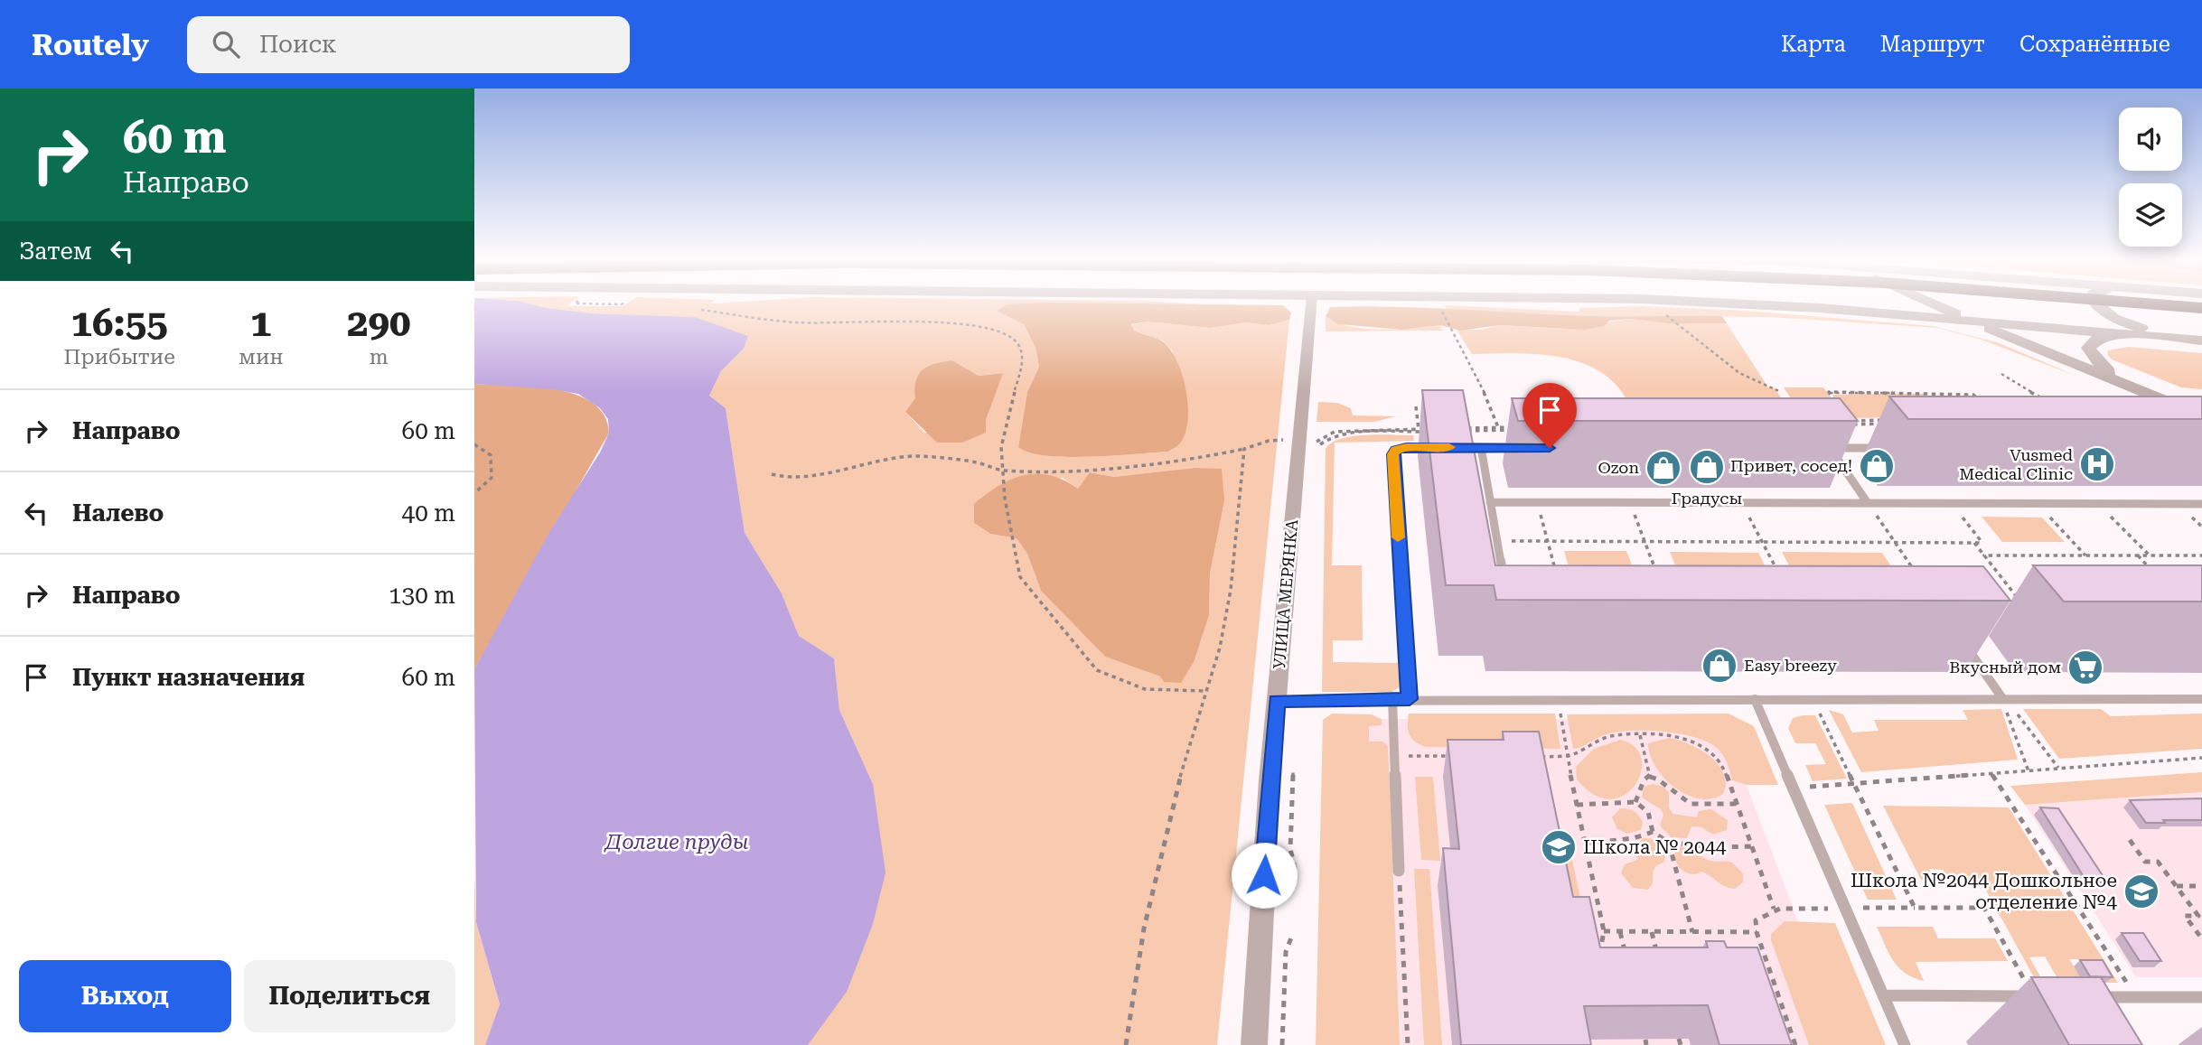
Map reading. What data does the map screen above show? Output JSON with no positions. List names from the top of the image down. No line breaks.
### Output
{"streets":{"street":["УЛИЦА МЕРЯНКА"]},"water":["Долгие пруды"],"places":{"hospital":["Vusmed Medical Clinic"],"shop":["Привет, сосед!","Градусы","Ozon","Easy breezy"],"supermarket":["Вкусный дом"],"school or university":["Школа № 2044","Школа №2044 Дошкольное отделение №4"]},"page":{"header":"Routely","search":"Поиск","nav":["Карта","Маршрут","Сохранённые"],"turn":["60 m","Направо"],"then":"Затем","eta":["16:55","Прибытие","1","мин","290","m"],"list":[{"name":"Направо","value":"60 m"},{"name":"Налево","value":"40 m"},{"name":"Направо","value":"130 m"},{"name":"Пункт назначения","value":"60 m"}],"buttons":["Выход","Поделиться"]}}
